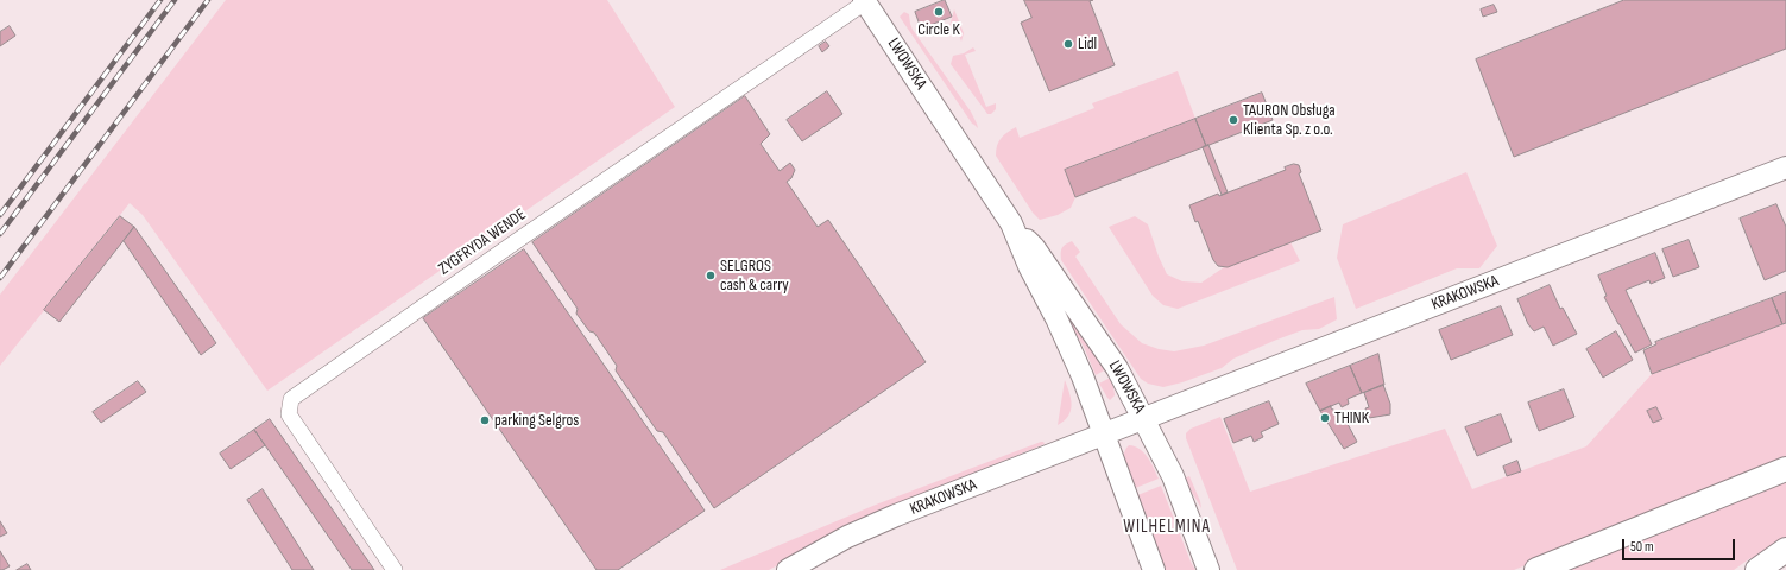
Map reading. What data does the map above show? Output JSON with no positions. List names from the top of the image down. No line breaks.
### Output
{"streets":{"street":["LWOWSKA","ZYGFRYDA WENDE","KRAKOWSKA"]},"crossings":[["LWOWSKA","ZYGFRYDA WENDE"],["LWOWSKA","KRAKOWSKA"]],"districts":["WILHELMINA"],"places":["Circle K","Lidl","TAURON Obsługa Klienta Sp. z o.o.","SELGROS cash & carry","THINK","parking Selgros"],"scale_bar":"50 m"}
